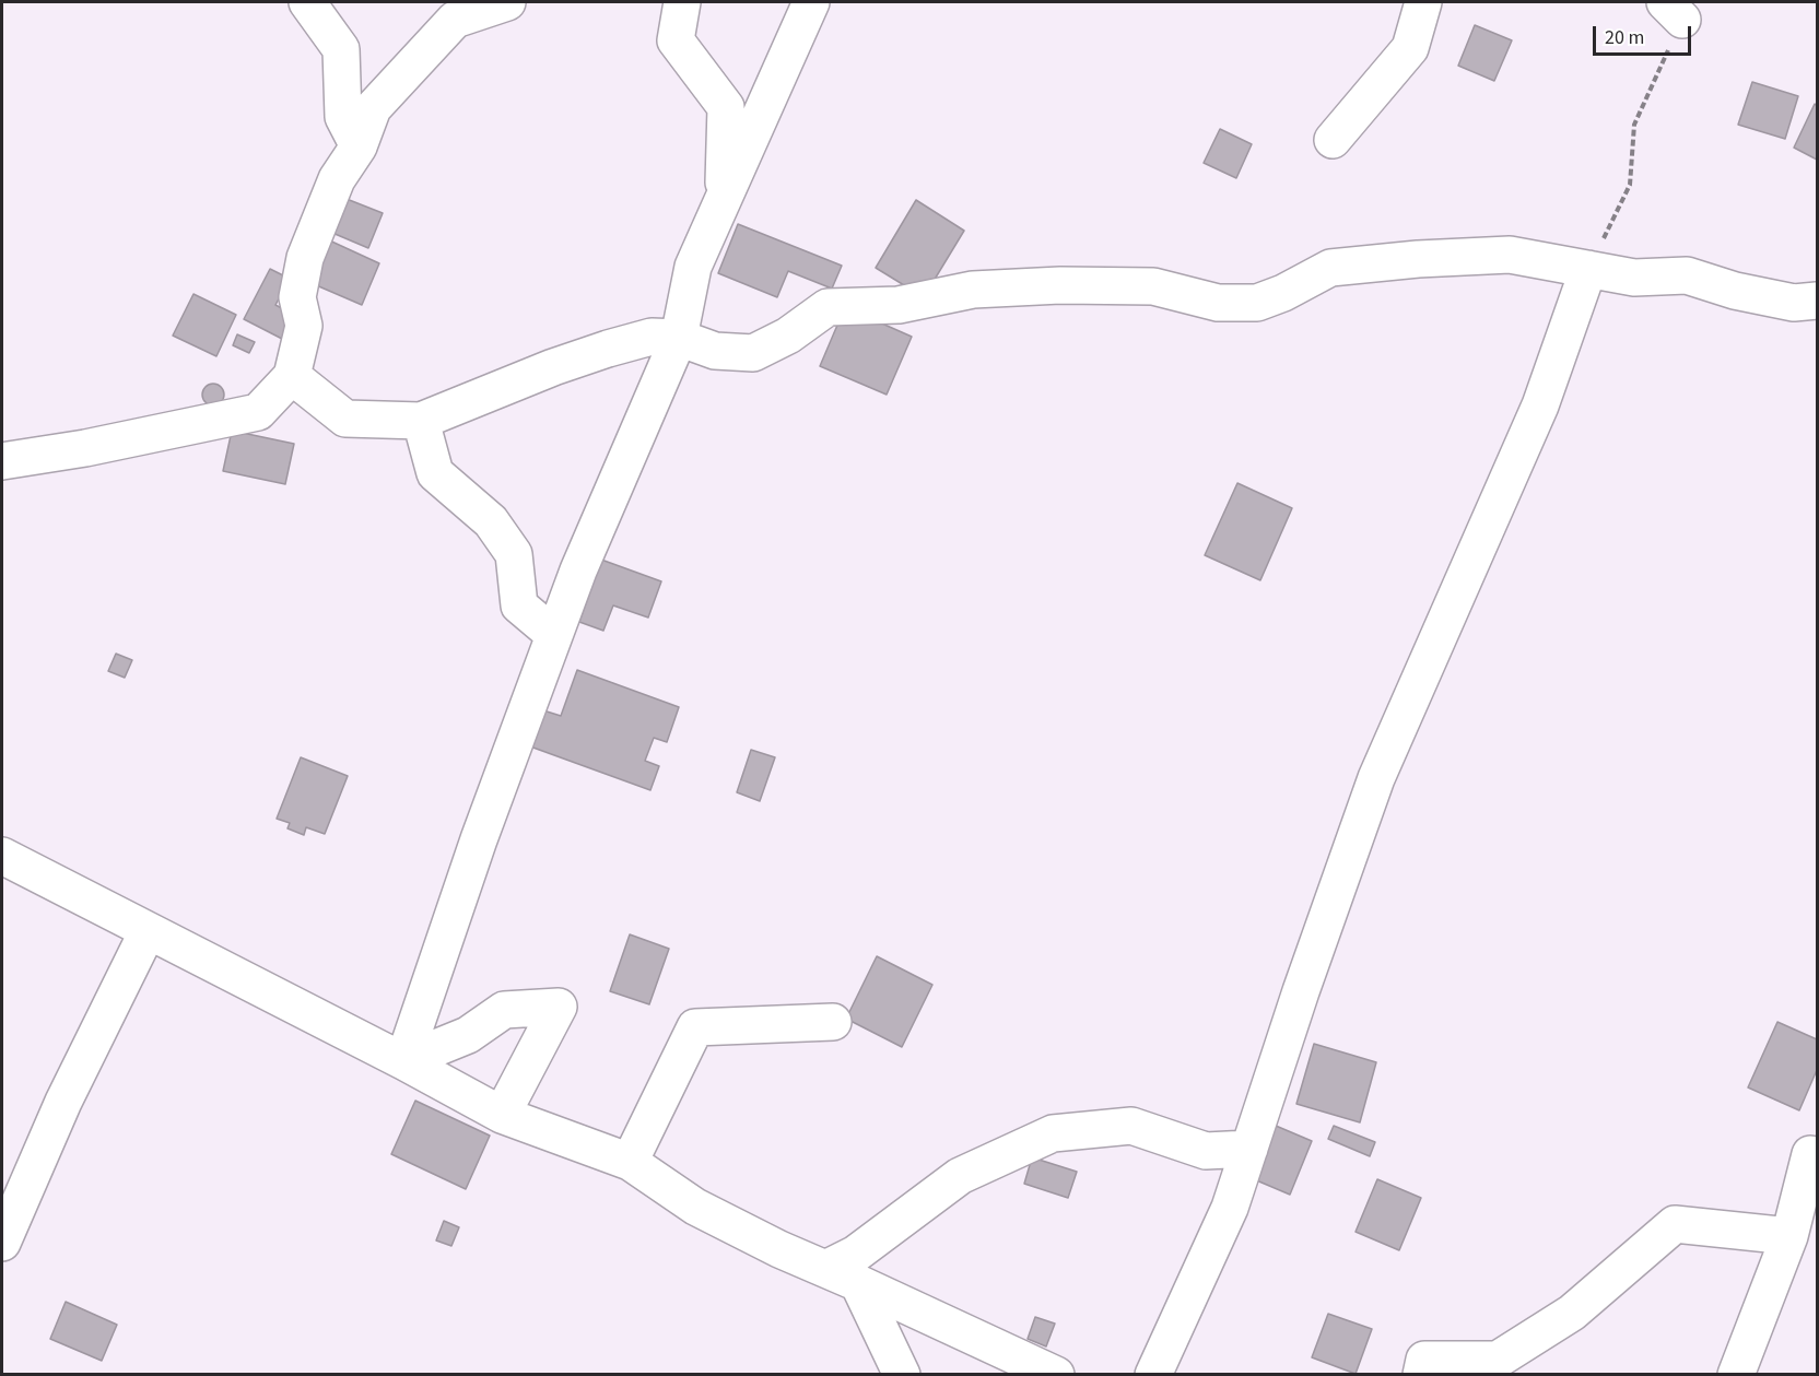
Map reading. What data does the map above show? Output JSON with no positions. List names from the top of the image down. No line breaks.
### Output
{"scale_bar":"20 m"}
